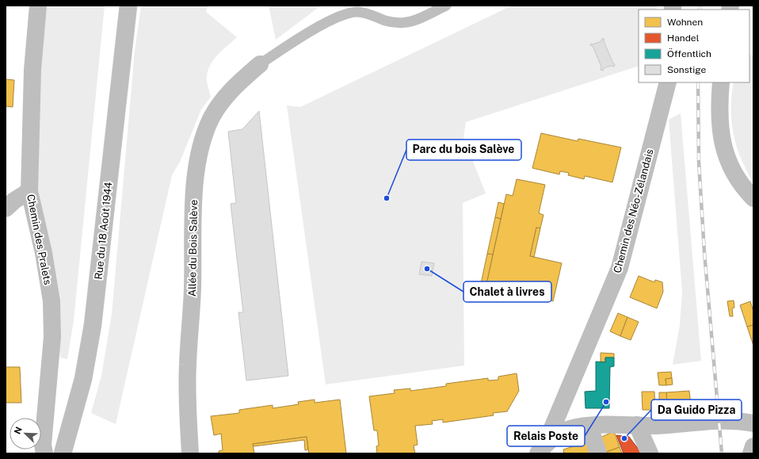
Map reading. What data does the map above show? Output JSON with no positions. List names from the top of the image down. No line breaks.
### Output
{"streets":{"street":["Chemin des Néo-Zélandais","Rue du 18 Août 1944","Chemin des Pralets","Allée du Bois Salève"]},"places":["Parc du bois Salève","Chalet à livres","Relais Poste","Da Guido Pizza"],"legend":["Wohnen","Handel","Öffentlich","Sonstige"],"north":"top left"}
